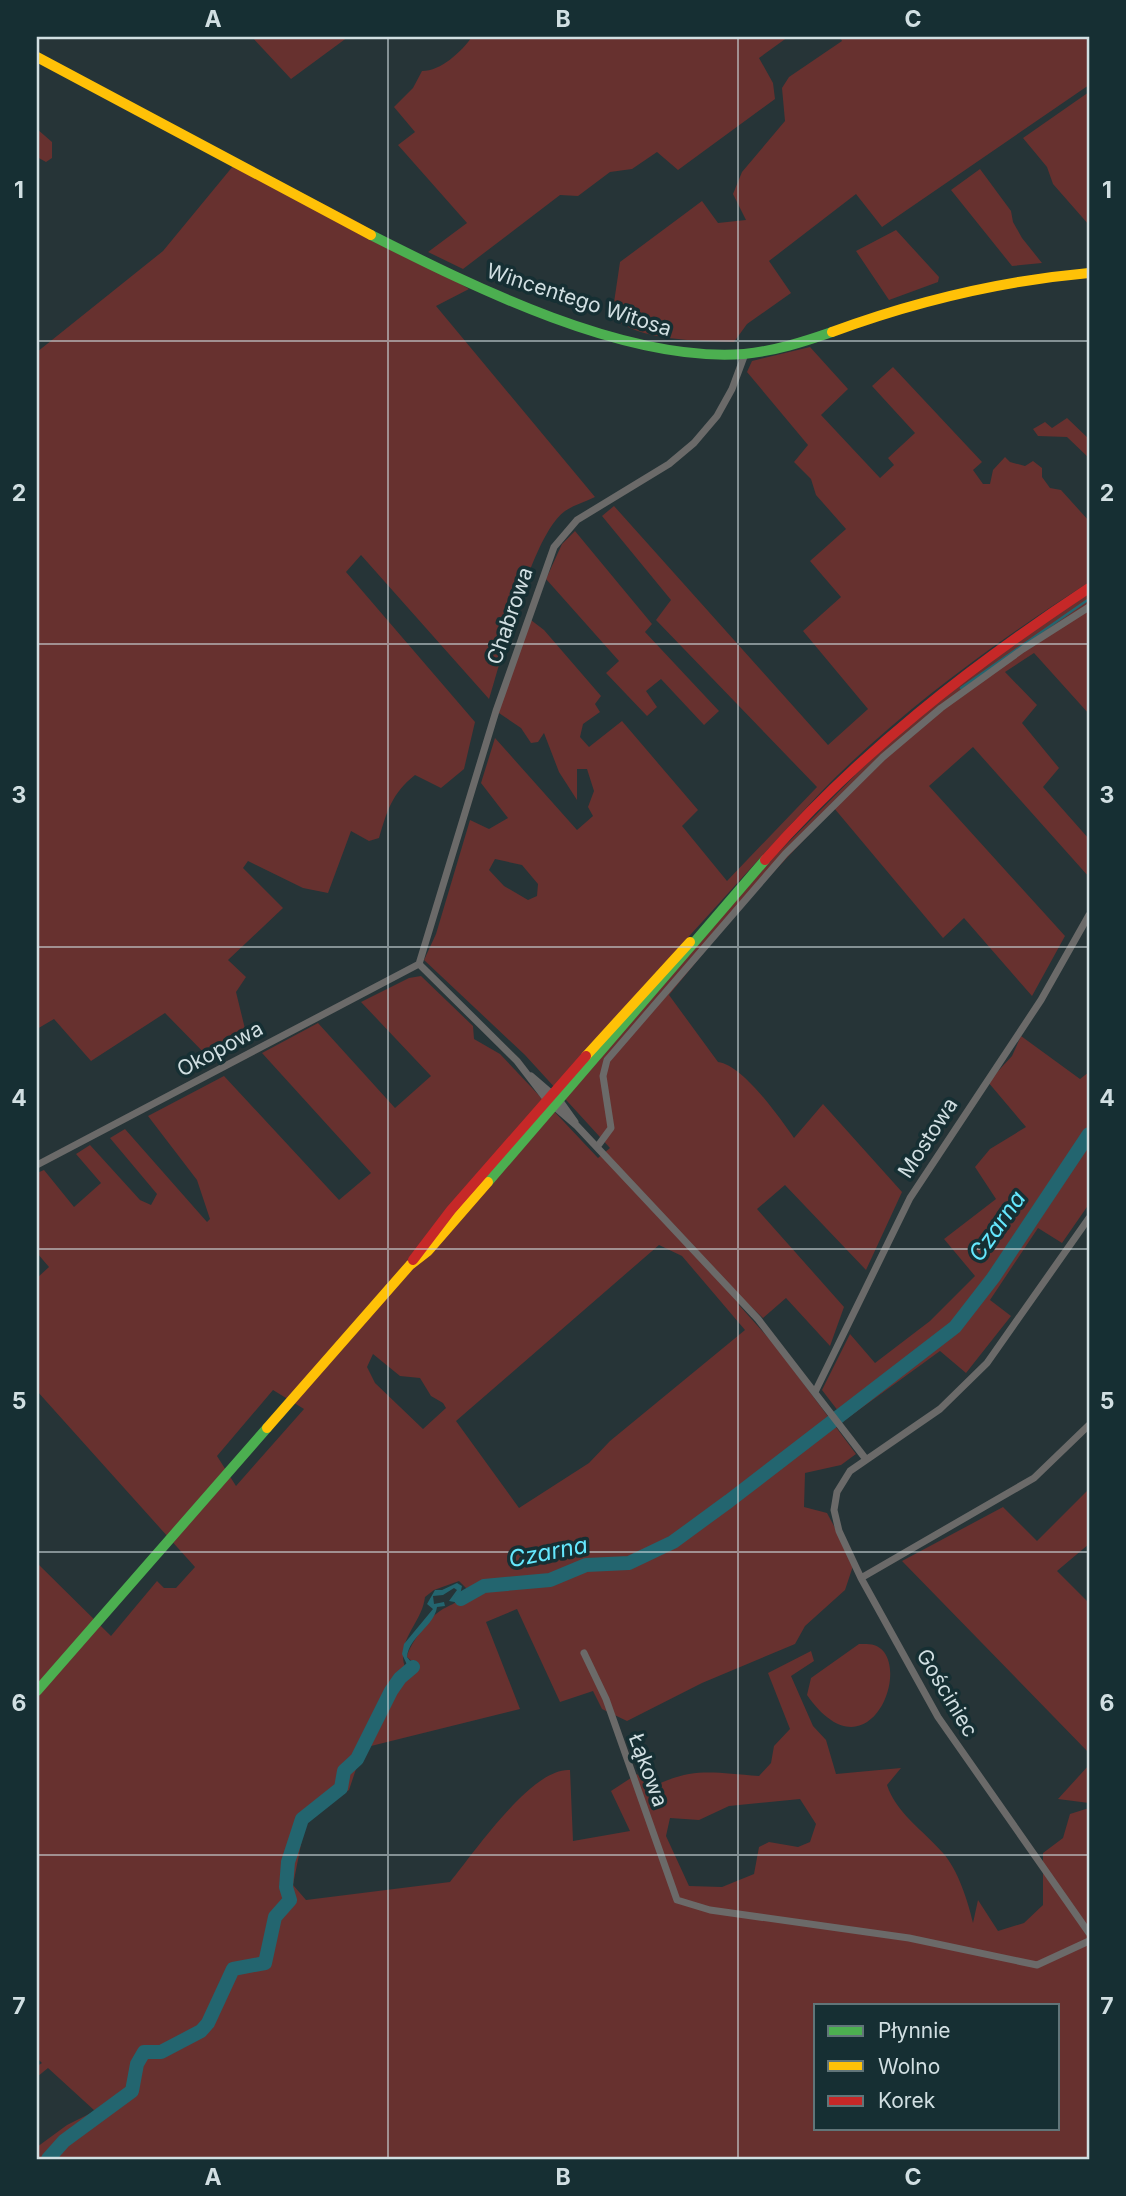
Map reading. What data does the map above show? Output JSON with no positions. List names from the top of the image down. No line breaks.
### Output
{"streets":{"main road":["Wincentego Witosa"],"street":["Chabrowa","Okopowa","Mostowa","Gościniec","Łąkowa"]},"crossings":[["Wincentego Witosa","Chabrowa"],["Chabrowa","Okopowa"]],"water":["Czarna"],"legend":["Płynnie","Wolno","Korek"],"grid":{"columns":["A","B","C"],"rows":["1","2","3","4","5","6","7"]}}
